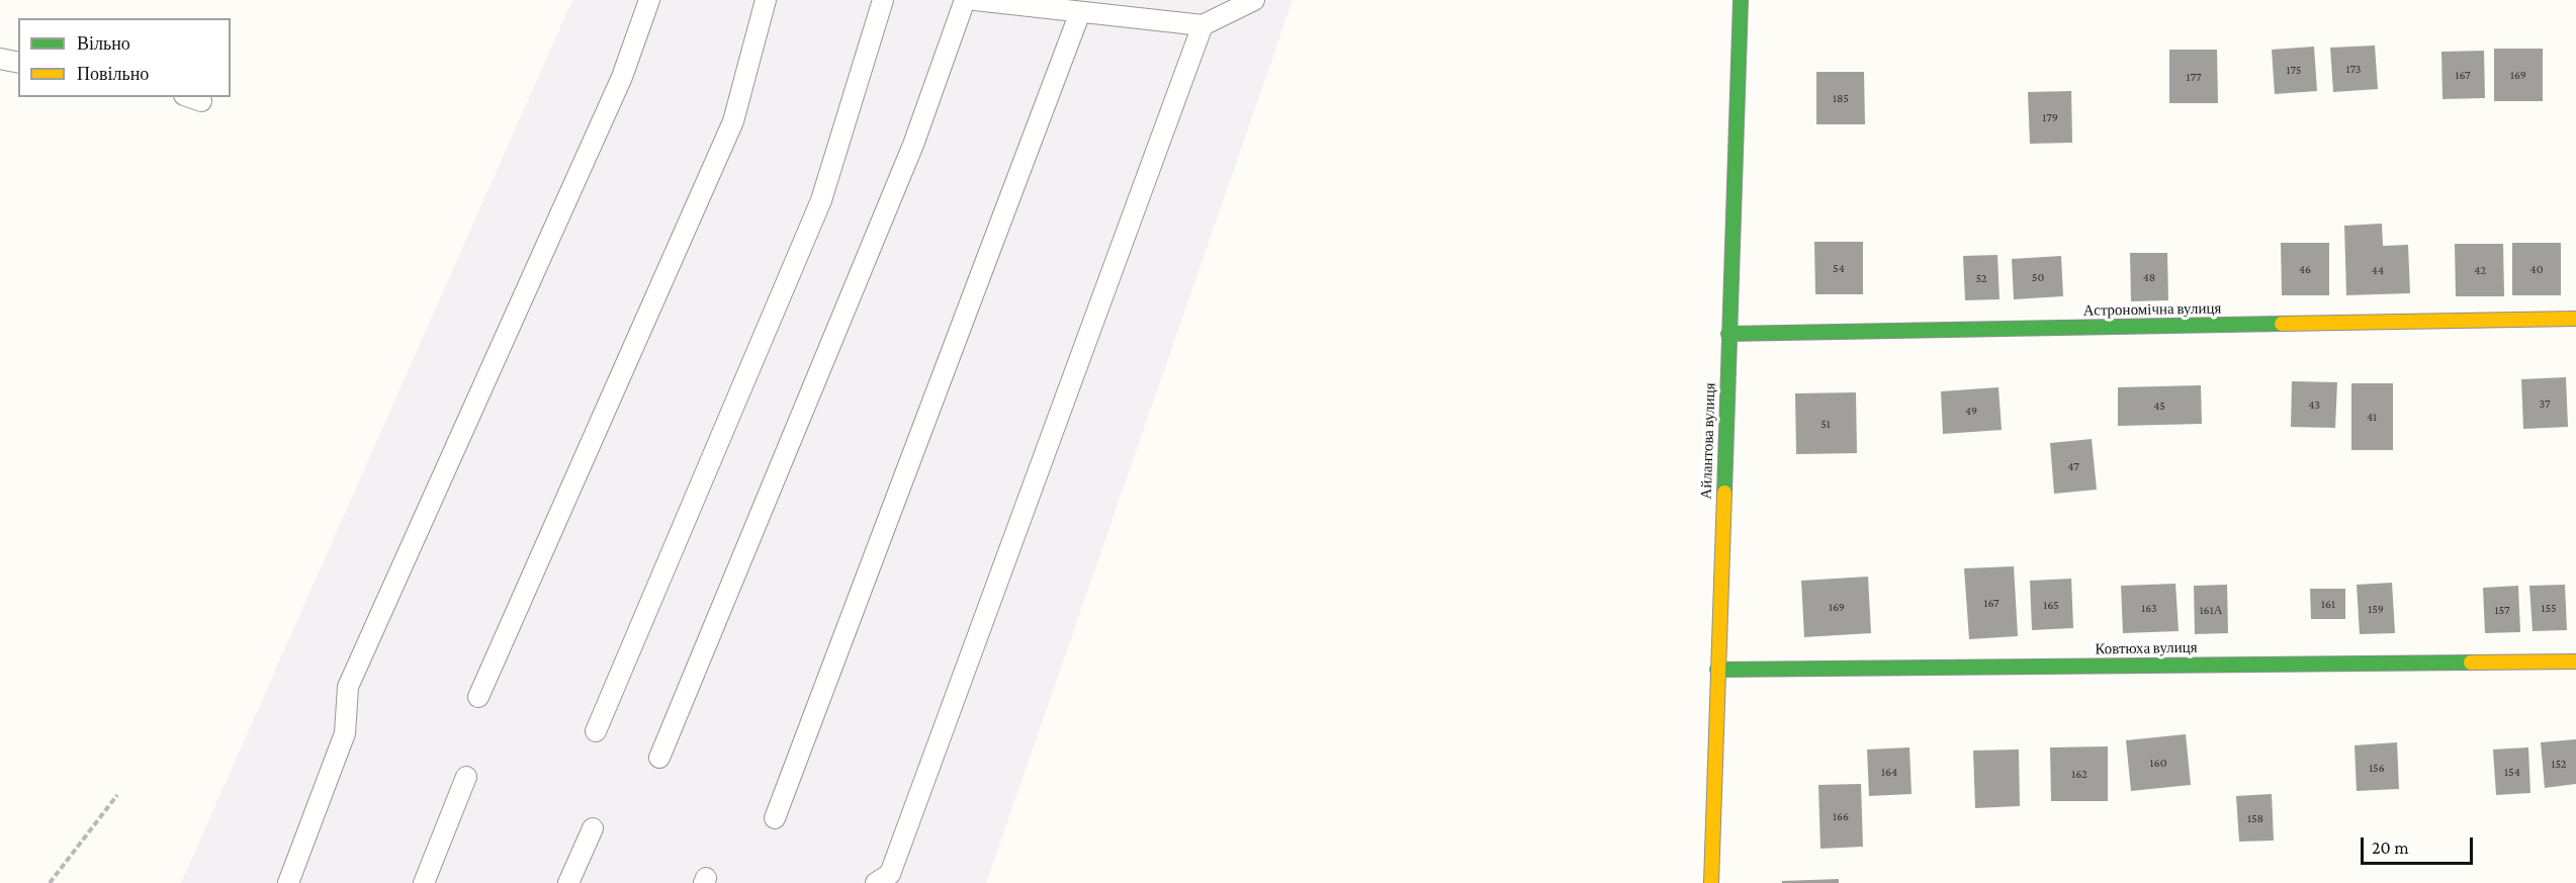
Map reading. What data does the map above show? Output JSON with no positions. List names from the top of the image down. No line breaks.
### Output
{"streets":{"street":["Астрономічна вулиця","Айлантова вулиця","Ковтюха вулиця"]},"crossings":[["Астрономічна вулиця","Айлантова вулиця"],["Айлантова вулиця","Ковтюха вулиця"]],"house_numbers":["173","175","167","169","177","185","179","54","46","40","44","42","50","48","52","37","43","45","49","41","51","47","167","161","165","169","163","155","159","161А","157","160","152","156","164","154","162","166","158"],"legend":["Вільно","Повільно"],"scale_bar":"20 m"}
